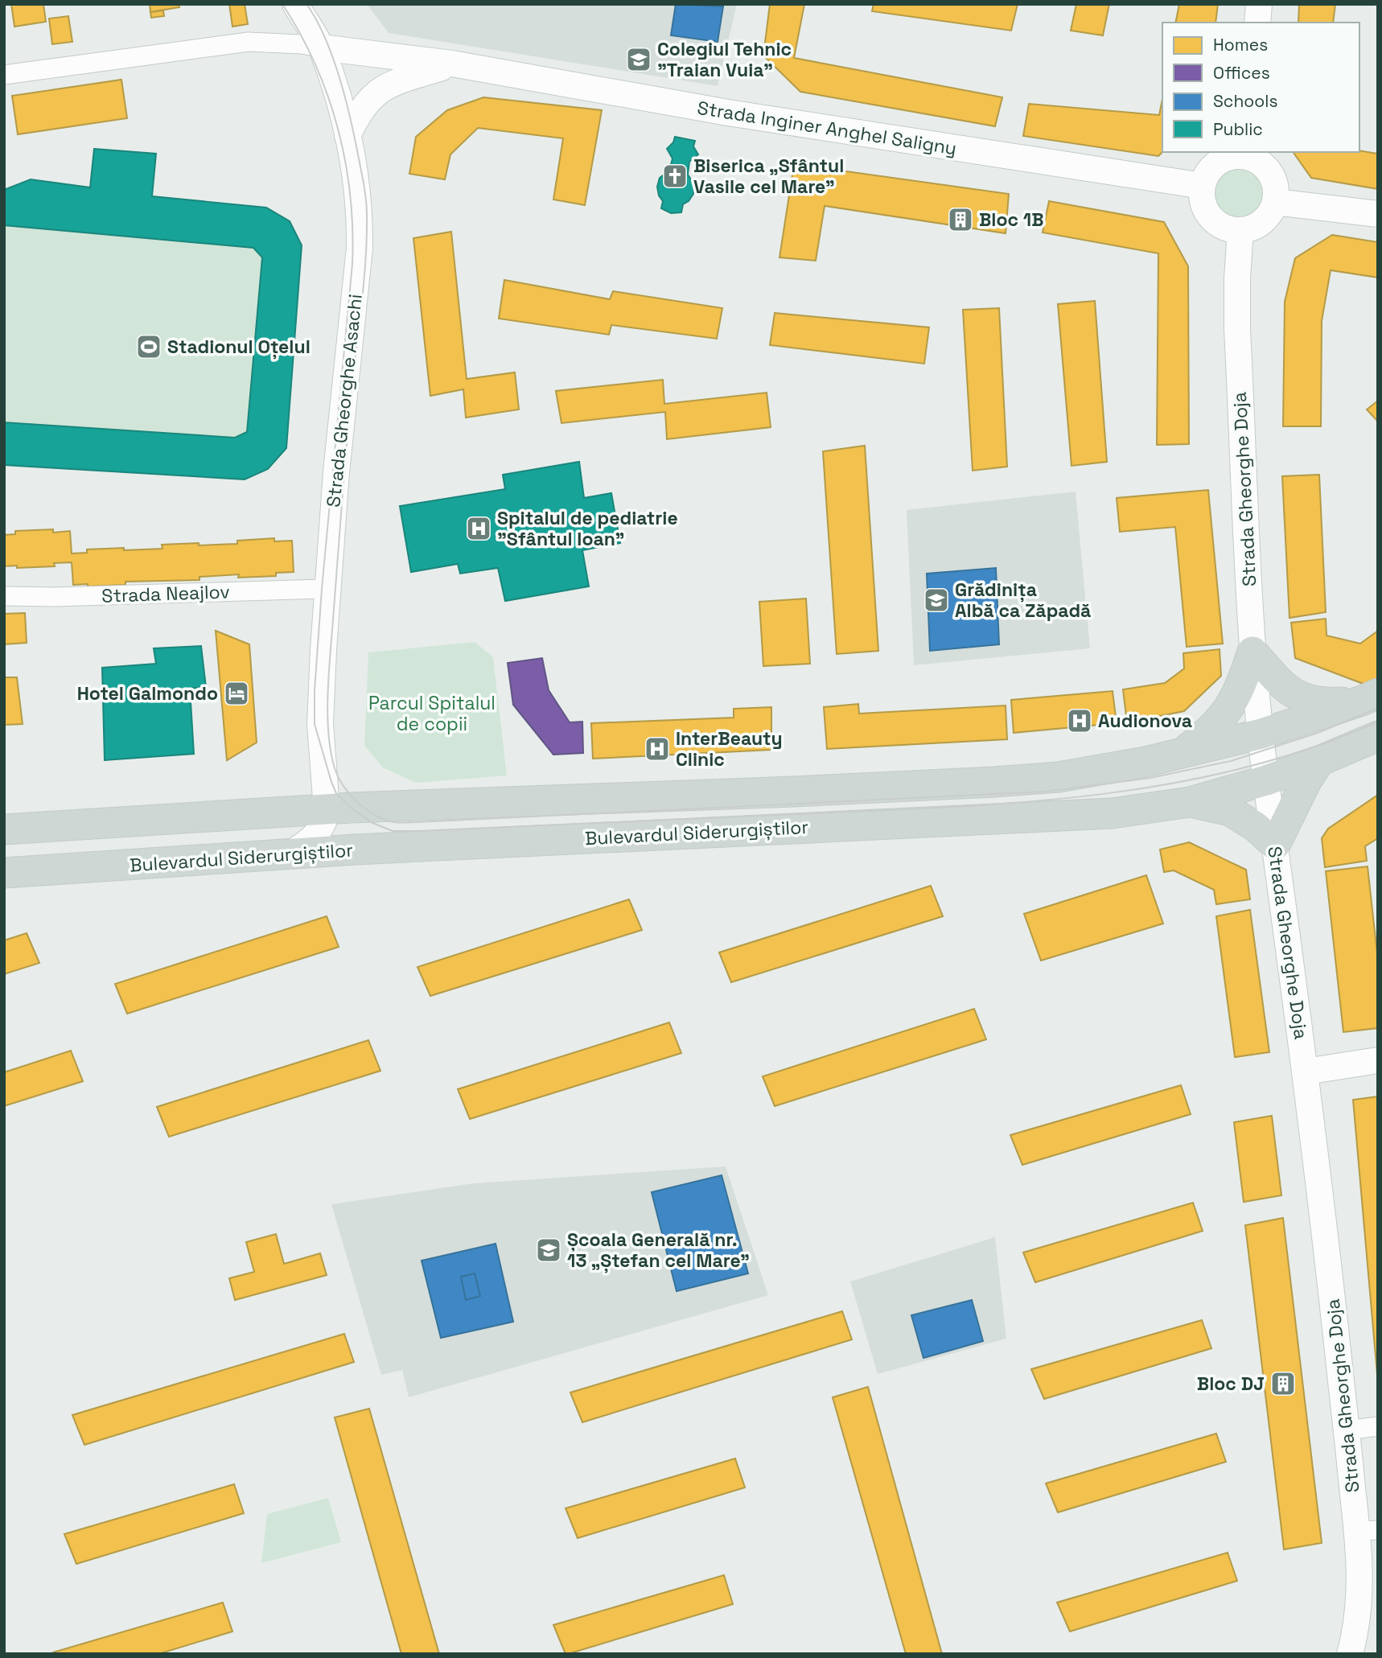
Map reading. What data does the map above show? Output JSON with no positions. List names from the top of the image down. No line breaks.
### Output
{"streets":{"main road":["Bulevardul Siderurgiștilor"],"street":["Strada Inginer Anghel Saligny","Strada Gheorghe Asachi","Strada Gheorghe Doja","Strada Neajlov"]},"crossings":[["Strada Inginer Anghel Saligny","Strada Gheorghe Asachi"],["Strada Inginer Anghel Saligny","Strada Gheorghe Doja"],["Strada Gheorghe Asachi","Strada Neajlov"],["Strada Gheorghe Asachi","Bulevardul Siderurgiștilor"],["Strada Gheorghe Doja","Bulevardul Siderurgiștilor"]],"parks":["Parcul Spitalul de copii"],"places":{"school or university":["Colegiul Tehnic \"Traian Vuia\"","Grădinița Albă ca Zăpadă","Școala Generală nr. 13 „Ștefan cel Mare”"],"church":["Biserica „Sfântul Vasile cel Mare\""],"building":["Bloc 1B","Bloc DJ"],"sports":["Stadionul Oțelul"],"hospital":["Spitalul de pediatrie \"Sfântul Ioan\"","Audionova","InterBeauty Clinic"],"hotel":["Hotel Galmondo"]},"legend":["Homes","Offices","Schools","Public"]}
